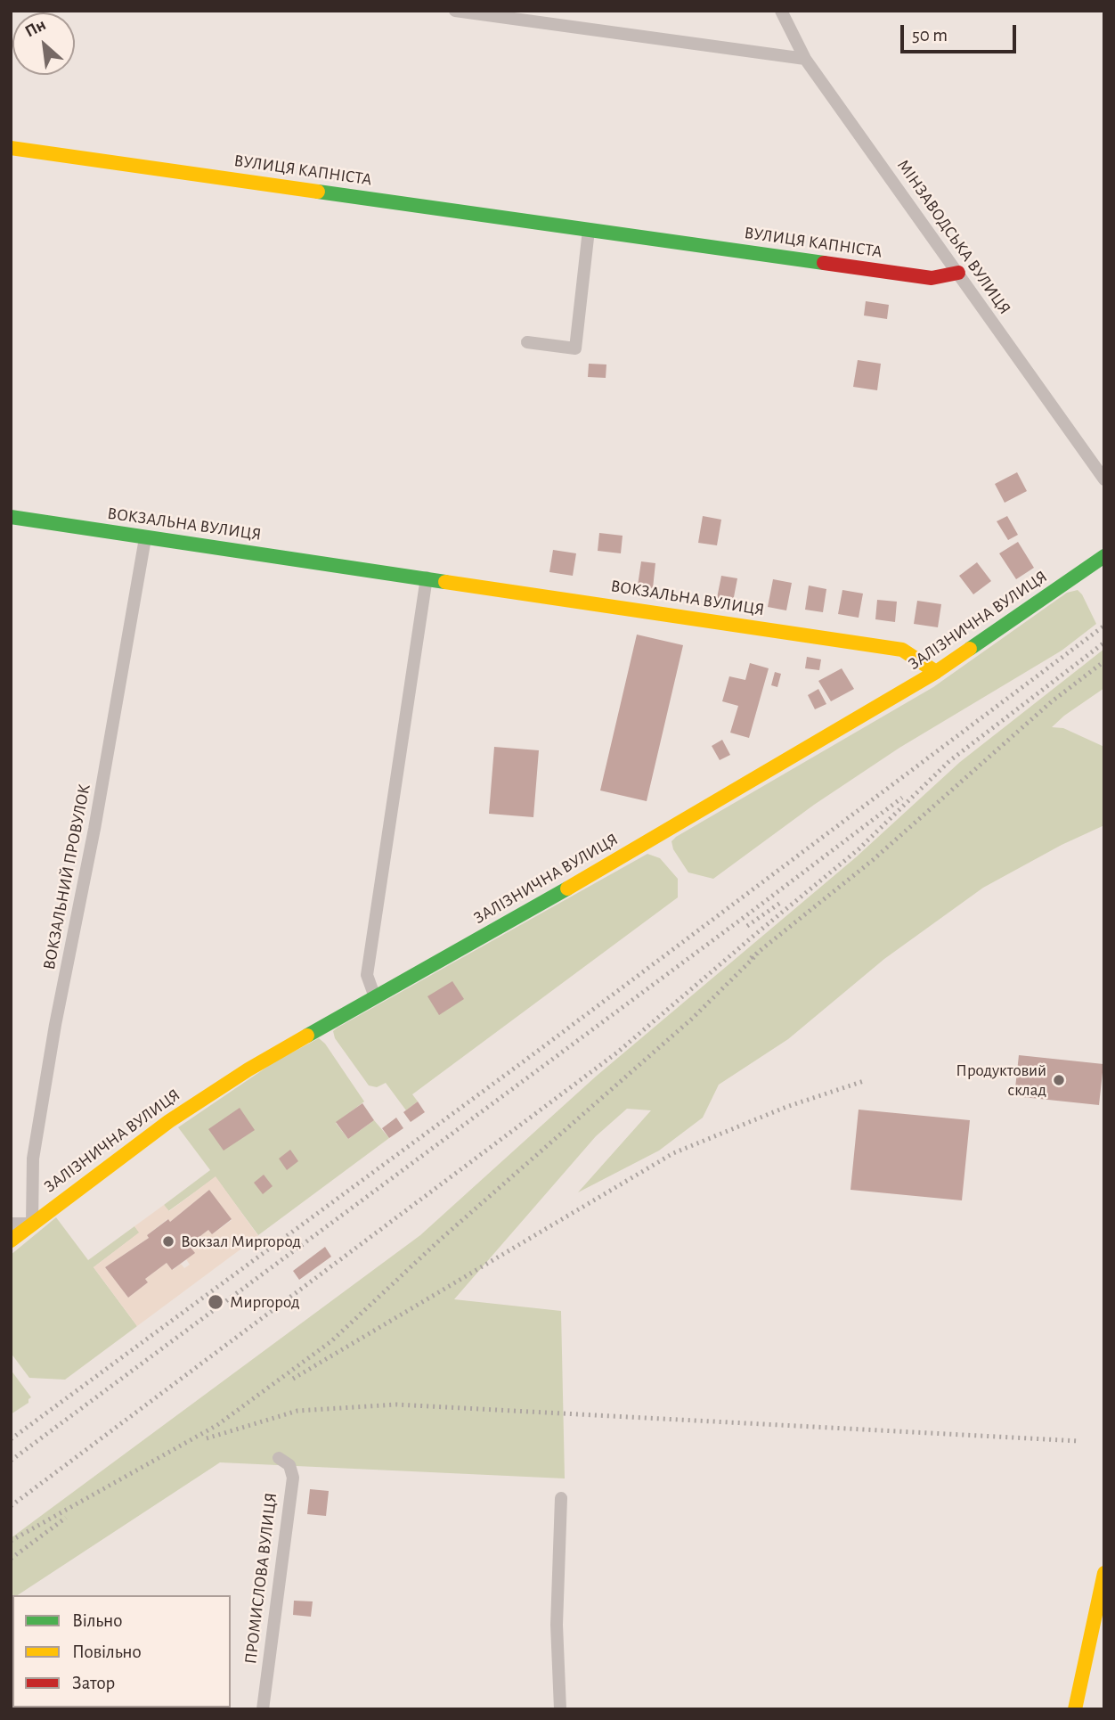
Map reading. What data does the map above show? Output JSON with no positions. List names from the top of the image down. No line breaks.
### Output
{"streets":{"street":["ВУЛИЦЯ КАПНІСТА","МІНЗАВОДСЬКА ВУЛИЦЯ","ВОКЗАЛЬНА ВУЛИЦЯ","ЗАЛІЗНИЧНА ВУЛИЦЯ","ВОКЗАЛЬНИЙ ПРОВУЛОК","ПРОМИСЛОВА ВУЛИЦЯ"]},"crossings":[["ВУЛИЦЯ КАПНІСТА","МІНЗАВОДСЬКА ВУЛИЦЯ"],["ВОКЗАЛЬНА ВУЛИЦЯ","ЗАЛІЗНИЧНА ВУЛИЦЯ"],["ВОКЗАЛЬНА ВУЛИЦЯ","ВОКЗАЛЬНИЙ ПРОВУЛОК"],["ЗАЛІЗНИЧНА ВУЛИЦЯ","ВОКЗАЛЬНИЙ ПРОВУЛОК"]],"places":["Продуктовий склад","Вокзал Миргород","Миргород"],"legend":["Вільно","Повільно","Затор"],"scale_bar":"50 m","north":"top left"}
